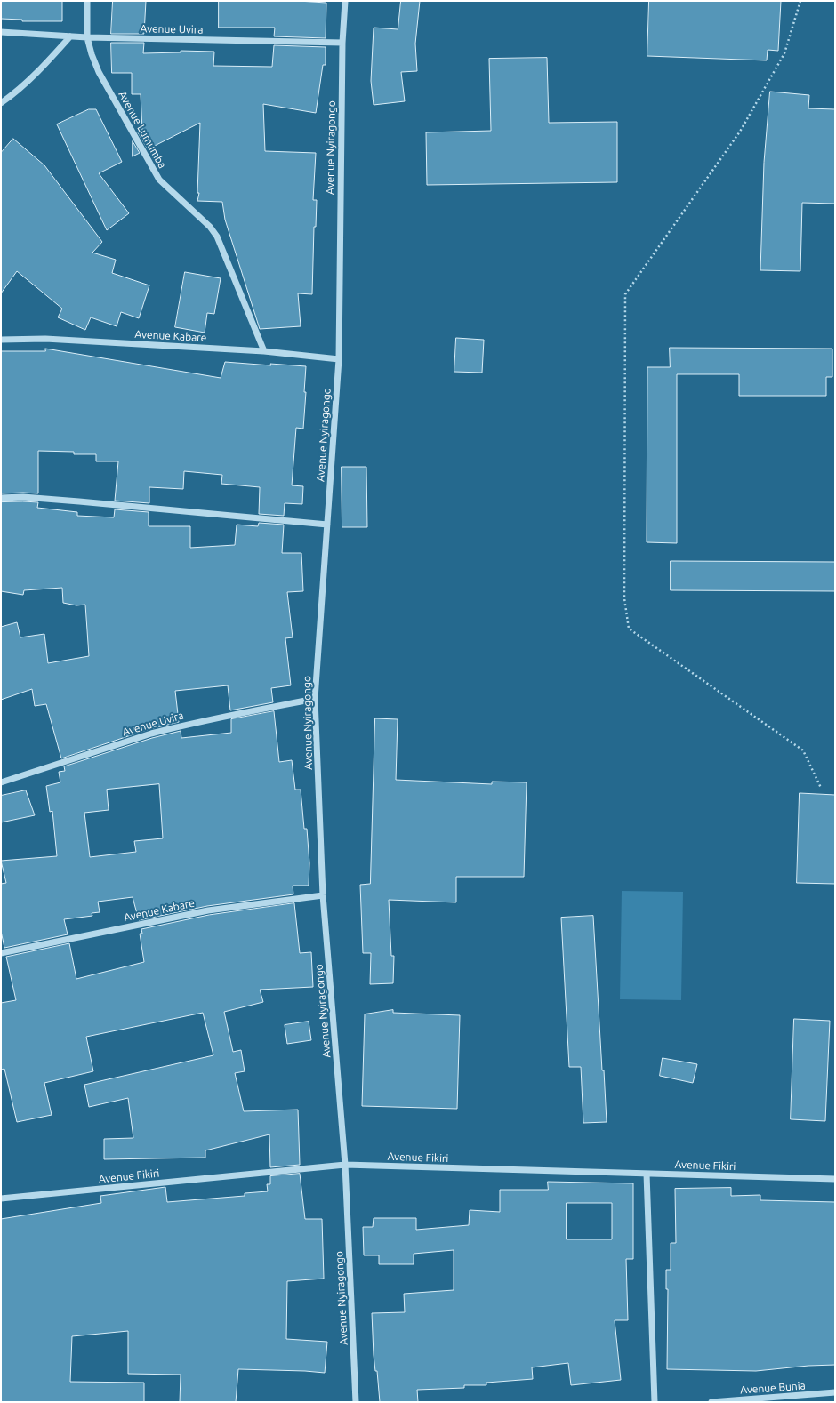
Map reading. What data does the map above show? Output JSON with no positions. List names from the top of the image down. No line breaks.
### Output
{"streets":{"street":["Avenue Uvira","Avenue Lumumba","Avenue Nyiragongo","Avenue Kabare","Avenue Fikiri","Avenue Bunia"]},"crossings":[["Avenue Uvira","Avenue Lumumba"],["Avenue Uvira","Avenue Nyiragongo"],["Avenue Lumumba","Avenue Kabare"],["Avenue Nyiragongo","Avenue Kabare"],["Avenue Nyiragongo","Avenue Fikiri"]]}
